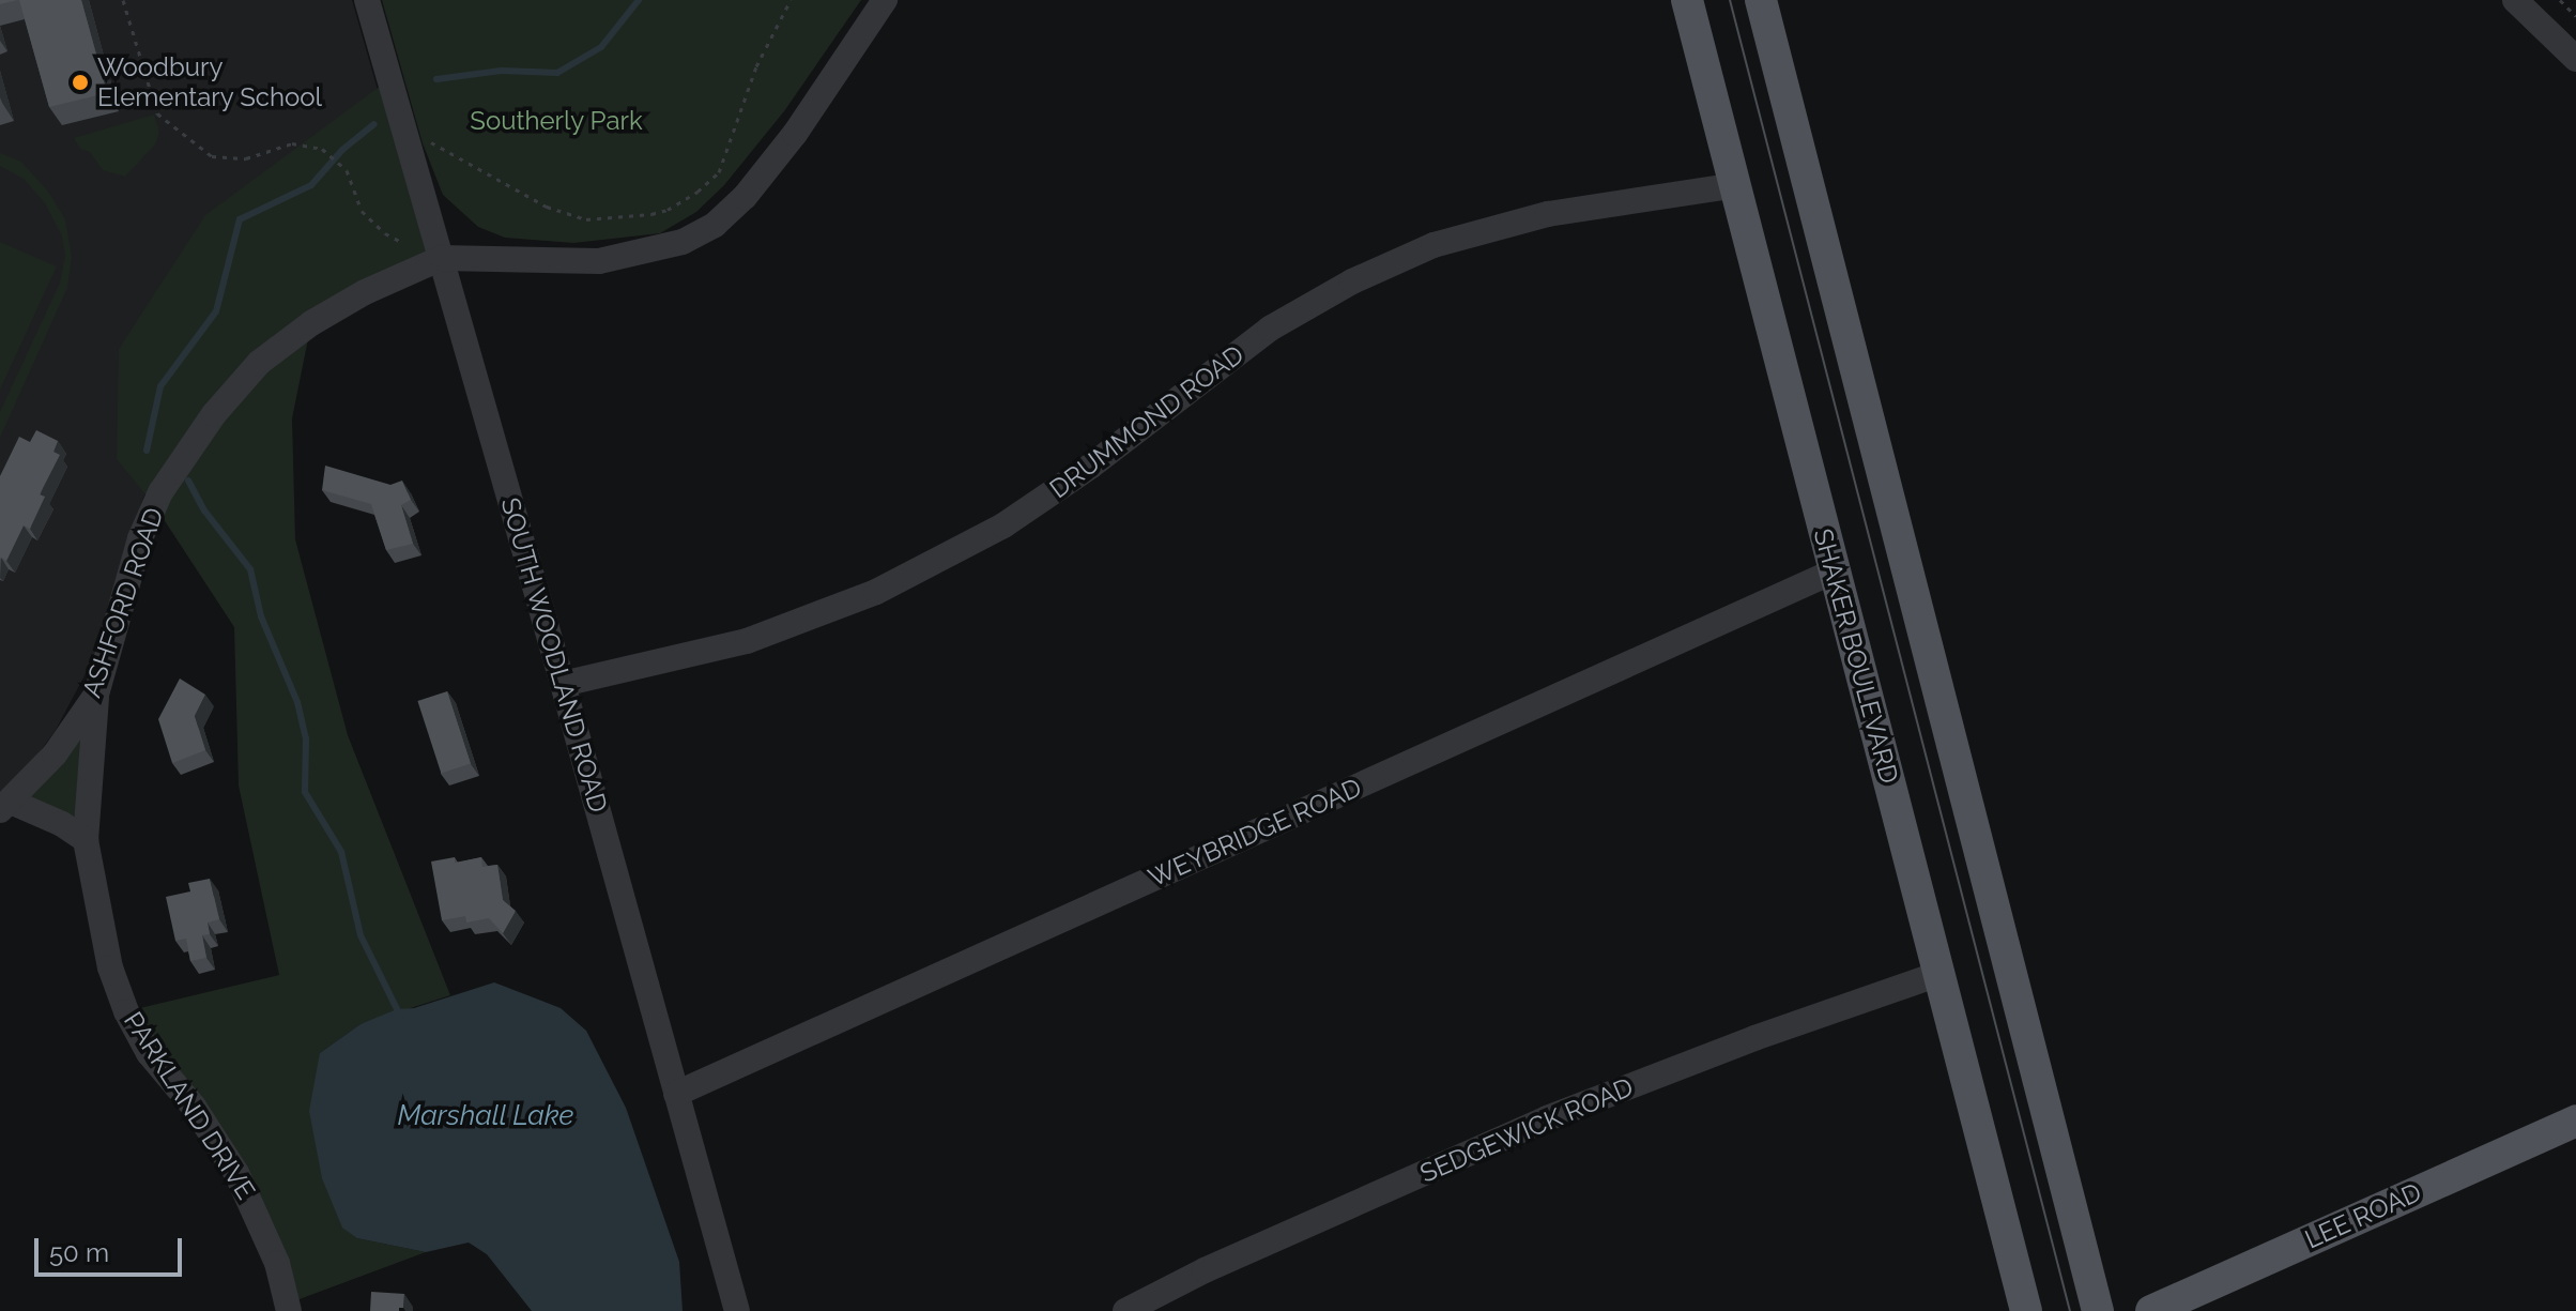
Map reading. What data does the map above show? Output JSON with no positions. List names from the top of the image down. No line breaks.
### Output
{"streets":{"main road":["SHAKER BOULEVARD","LEE ROAD"],"street":["DRUMMOND ROAD","ASHFORD ROAD","SOUTH WOODLAND ROAD","WEYBRIDGE ROAD","PARKLAND DRIVE","SEDGEWICK ROAD"]},"crossings":[["DRUMMOND ROAD","SOUTH WOODLAND ROAD"],["DRUMMOND ROAD","SHAKER BOULEVARD"],["ASHFORD ROAD","SOUTH WOODLAND ROAD"],["ASHFORD ROAD","PARKLAND DRIVE"],["SOUTH WOODLAND ROAD","WEYBRIDGE ROAD"],["SHAKER BOULEVARD","WEYBRIDGE ROAD"],["SHAKER BOULEVARD","SEDGEWICK ROAD"]],"water":["Marshall Lake"],"parks":["Southerly Park"],"places":["Woodbury Elementary School"],"scale_bar":"50 m"}
